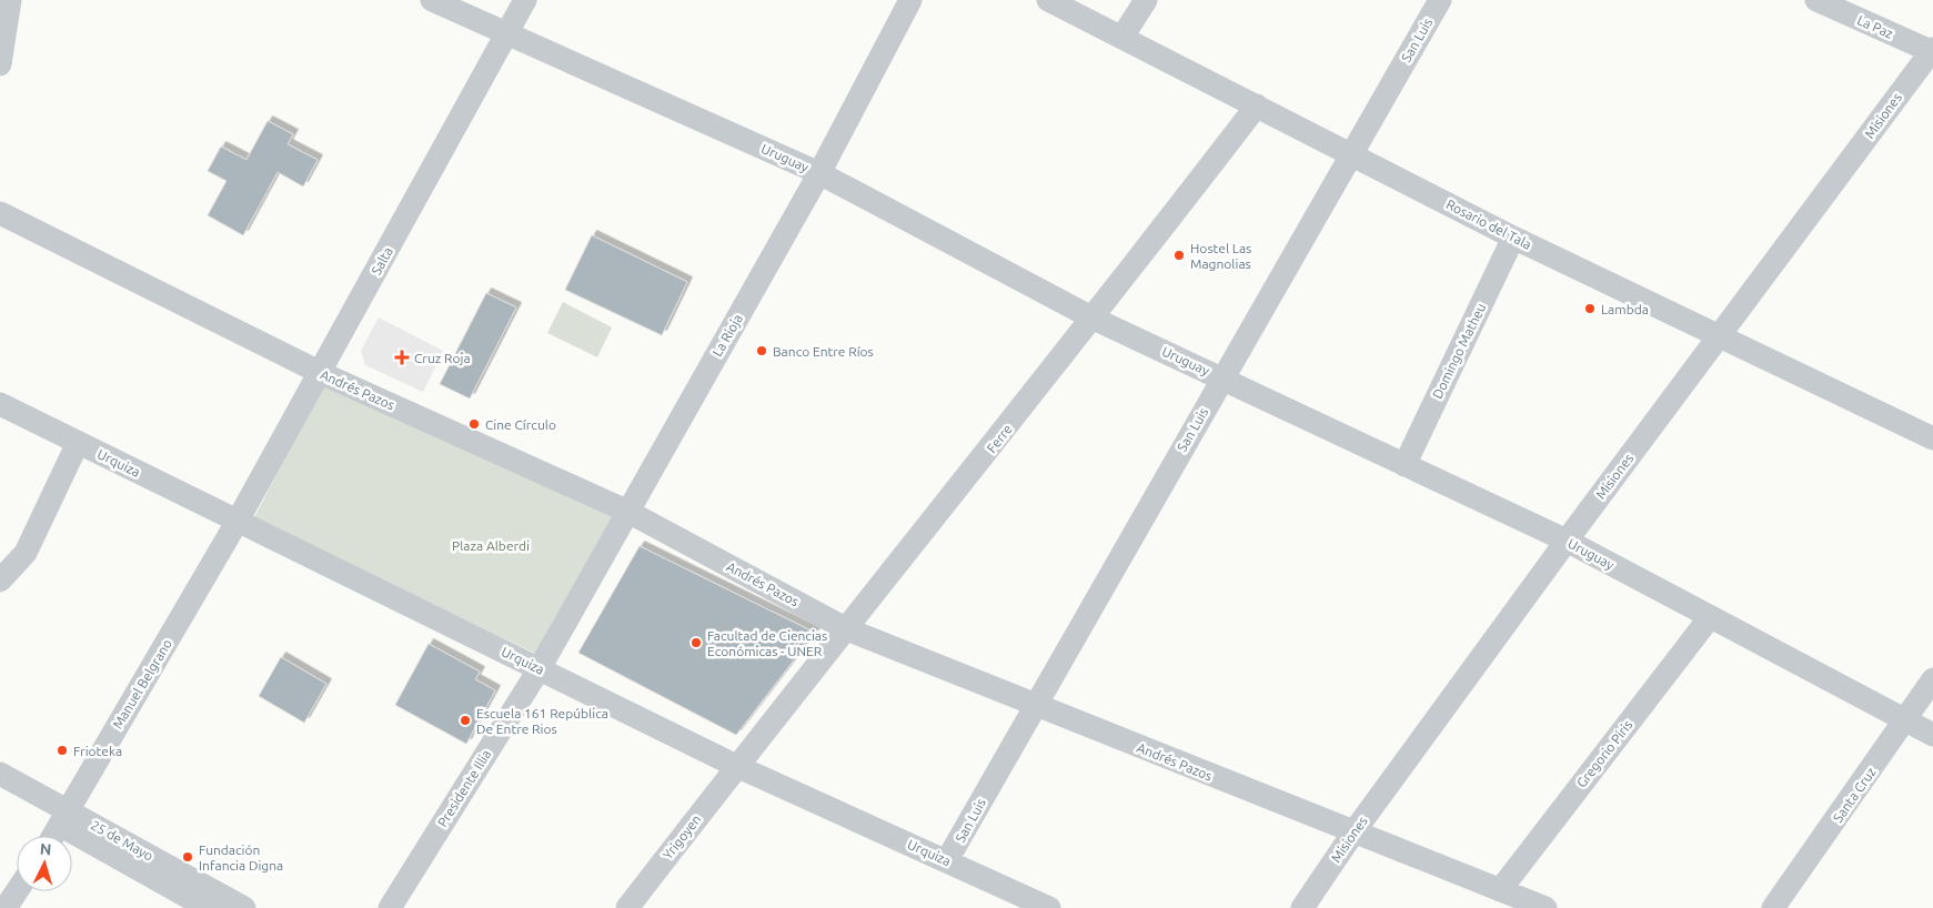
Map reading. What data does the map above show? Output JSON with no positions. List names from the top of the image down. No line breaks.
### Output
{"streets":{"street":["La Paz","San Luis","Misiones","Uruguay","Rosario del Tala","Salta","La Rioja","Domingo Matheu","Andrés Pazos","Ferre","Urquiza","Manuel Belgrano","Gregorio Piris","Presidente Illia","Santa Cruz","Yrigoyen","25 de Mayo"]},"crossings":[["La Paz","Misiones"],["San Luis","Uruguay"],["San Luis","Rosario del Tala"],["San Luis","Andrés Pazos"],["San Luis","Urquiza"],["Misiones","Uruguay"],["Misiones","Rosario del Tala"],["Misiones","Andrés Pazos"],["Uruguay","Salta"],["Uruguay","La Rioja"],["Uruguay","Domingo Matheu"],["Uruguay","Ferre"],["Uruguay","Gregorio Piris"],["Uruguay","Santa Cruz"],["Rosario del Tala","Domingo Matheu"],["Rosario del Tala","Ferre"],["Salta","Andrés Pazos"],["Salta","Urquiza"],["Salta","Manuel Belgrano"],["La Rioja","Andrés Pazos"],["La Rioja","Urquiza"],["La Rioja","Presidente Illia"],["Andrés Pazos","Ferre"],["Andrés Pazos","Gregorio Piris"],["Ferre","Urquiza"],["Ferre","Yrigoyen"],["Urquiza","Manuel Belgrano"],["Urquiza","Presidente Illia"],["Urquiza","Yrigoyen"],["Manuel Belgrano","25 de Mayo"]],"parks":["Plaza Alberdi"],"places":{"other":["Hostel Las Magnolias","Lambda","Banco Entre Ríos","Cine Círculo","Facultad de Ciencias Económicas - UNER","Escuela 161 República De Entre Rios","Frioteka","Fundación Infancia Digna"],"health":["Cruz Roja"]},"north":"top"}
